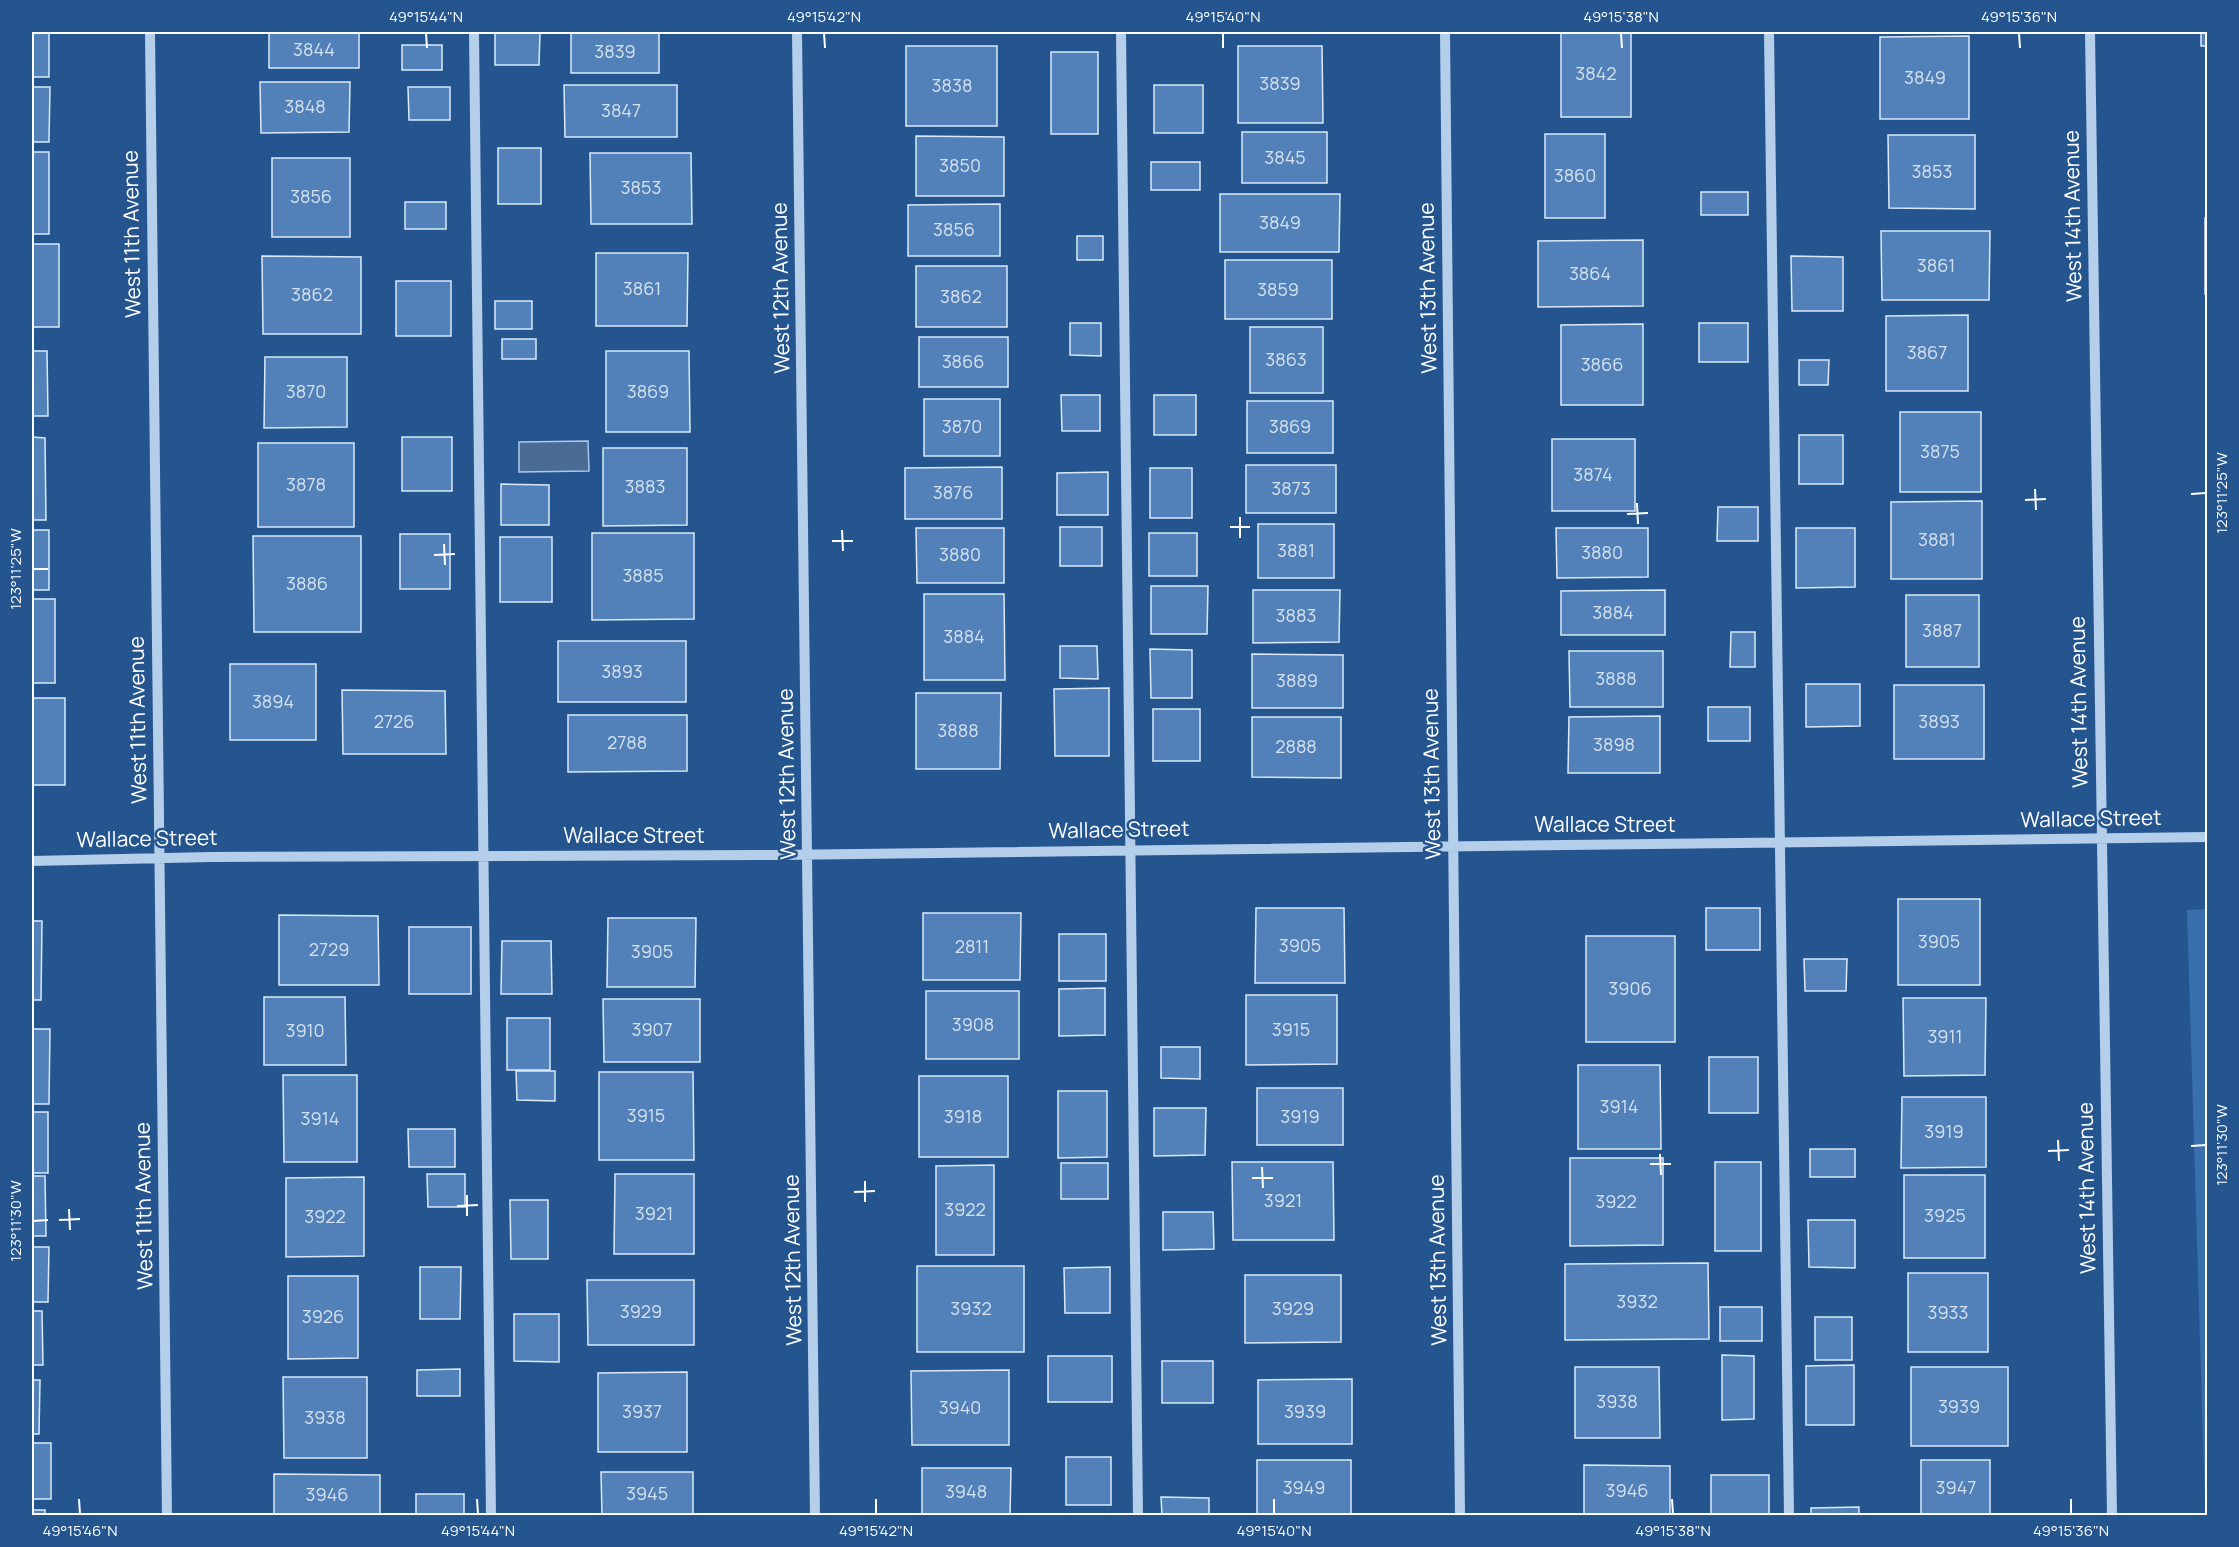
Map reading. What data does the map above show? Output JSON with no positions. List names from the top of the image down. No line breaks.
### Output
{"streets":{"street":["West 14th Avenue","West 11th Avenue","West 12th Avenue","West 13th Avenue","Wallace Street"]},"crossings":[["West 14th Avenue","Wallace Street"],["West 11th Avenue","Wallace Street"],["West 12th Avenue","Wallace Street"],["West 13th Avenue","Wallace Street"]],"house_numbers":["3844","3839","3842","3849","3839","3838","3848","3847","3845","3850","3853","3860","3853","3856","3849","3856","3861","3864","3861","3859","3862","3862","3867","3863","3866","3866","3870","3869","3870","3869","3875","3874","3878","3883","3873","3876","3881","3881","3880","3880","3885","3886","3884","3883","3887","3884","3893","3888","3889","3894","2726","3893","3888","2788","3898","2888","3905","3905","2811","2729","3905","3906","3908","3907","3915","3910","3911","3914","3915","3918","3919","3914","3919","3921","3922","3922","3921","3925","3922","3932","3932","3929","3929","3933","3926","3938","3939","3940","3937","3939","3938","3949","3947","3946","3948","3945","3946"],"coordinates":["49°15'44\"N","49°15'42\"N","49°15'40\"N","49°15'38\"N","49°15'36\"N","123°11'25\"W","123°11'30\"W","49°15'46\"N"]}
